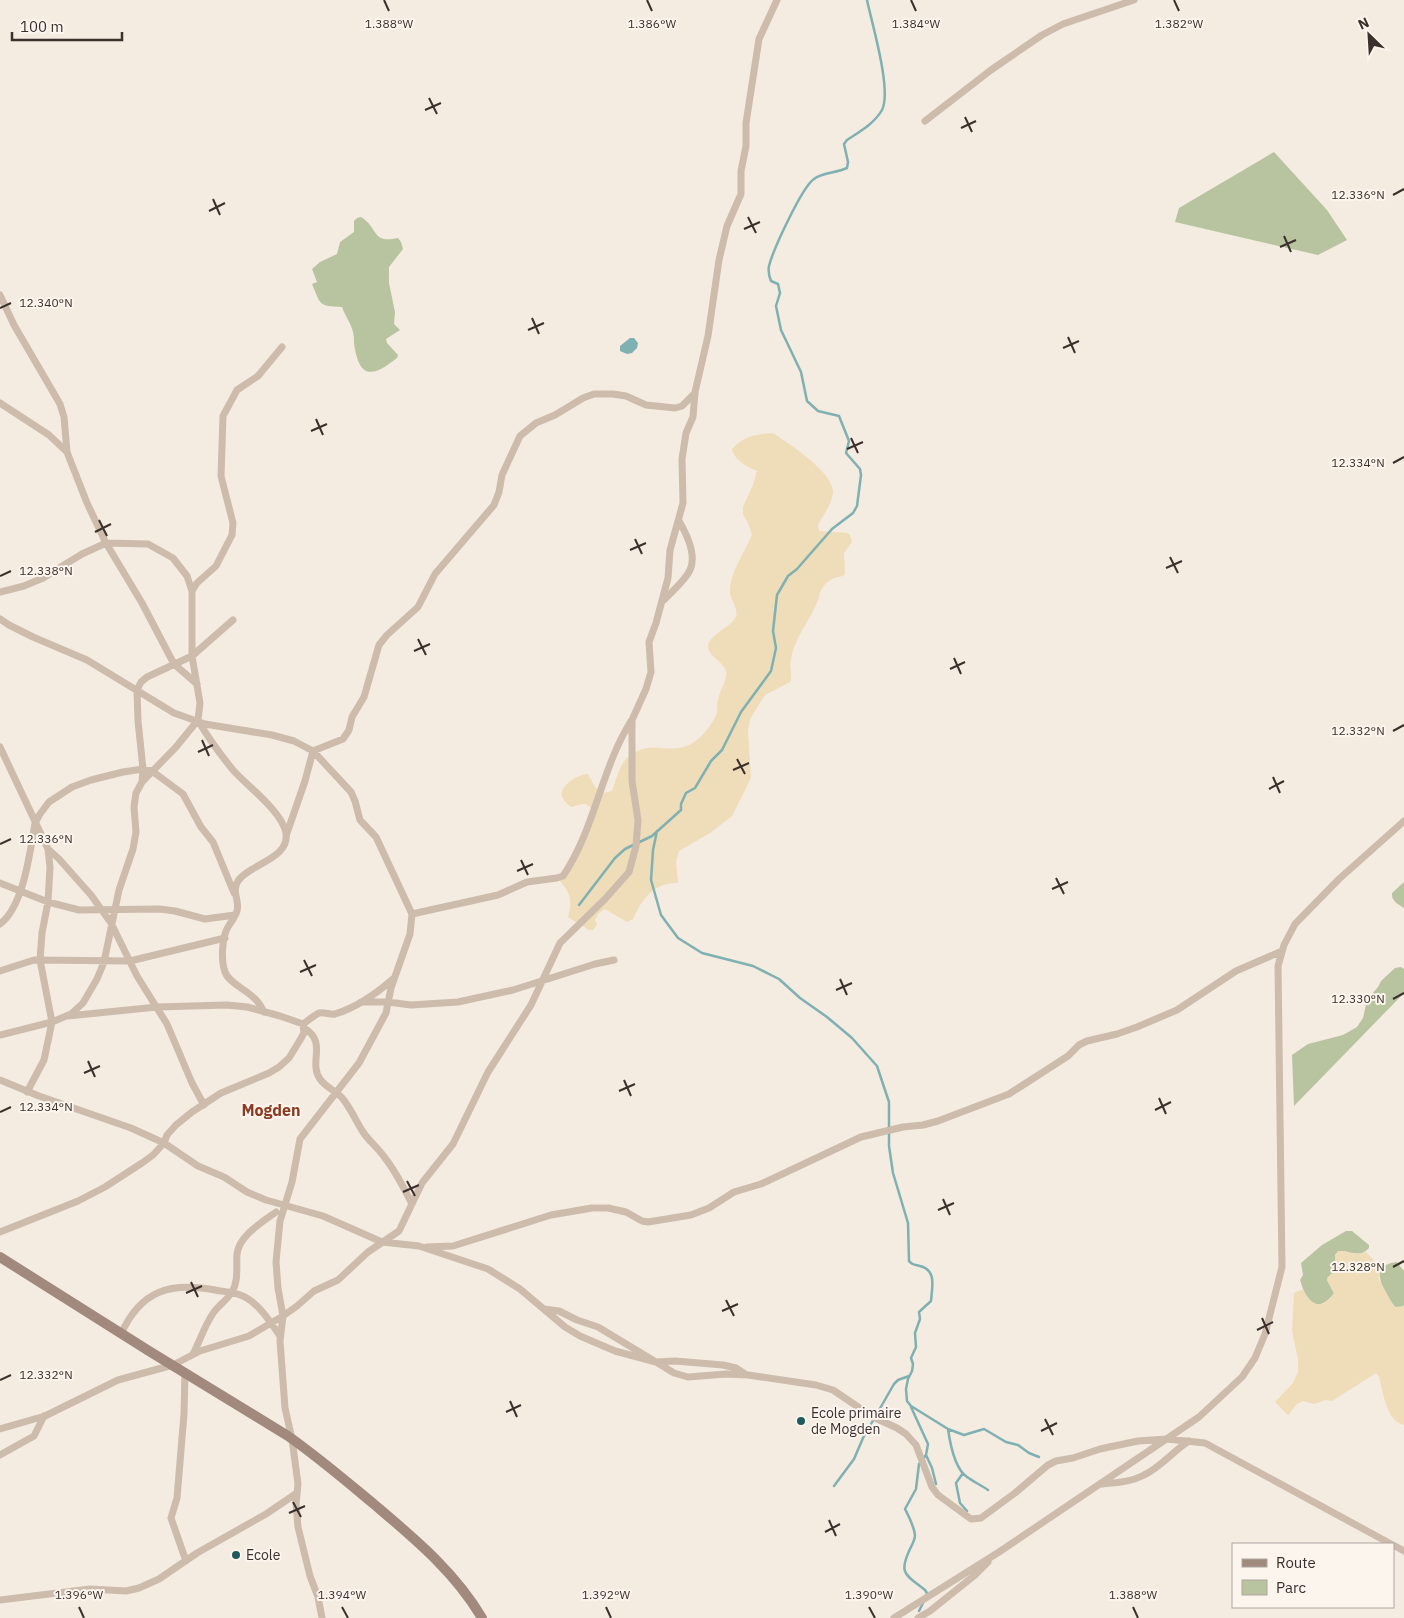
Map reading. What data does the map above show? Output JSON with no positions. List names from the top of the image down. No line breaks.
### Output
{"districts":["Mogden"],"places":["Ecole primaire de Mogden","Ecole"],"legend":["Route","Parc"],"scale_bar":"100 m","north":"top left","coordinates":["1.388°W","1.386°W","1.382°W","1.384°W","12.336°N","12.340°N","12.334°N","12.338°N","12.332°N","12.330°N","12.328°N","1.396°W","1.394°W","1.392°W","1.390°W"]}
